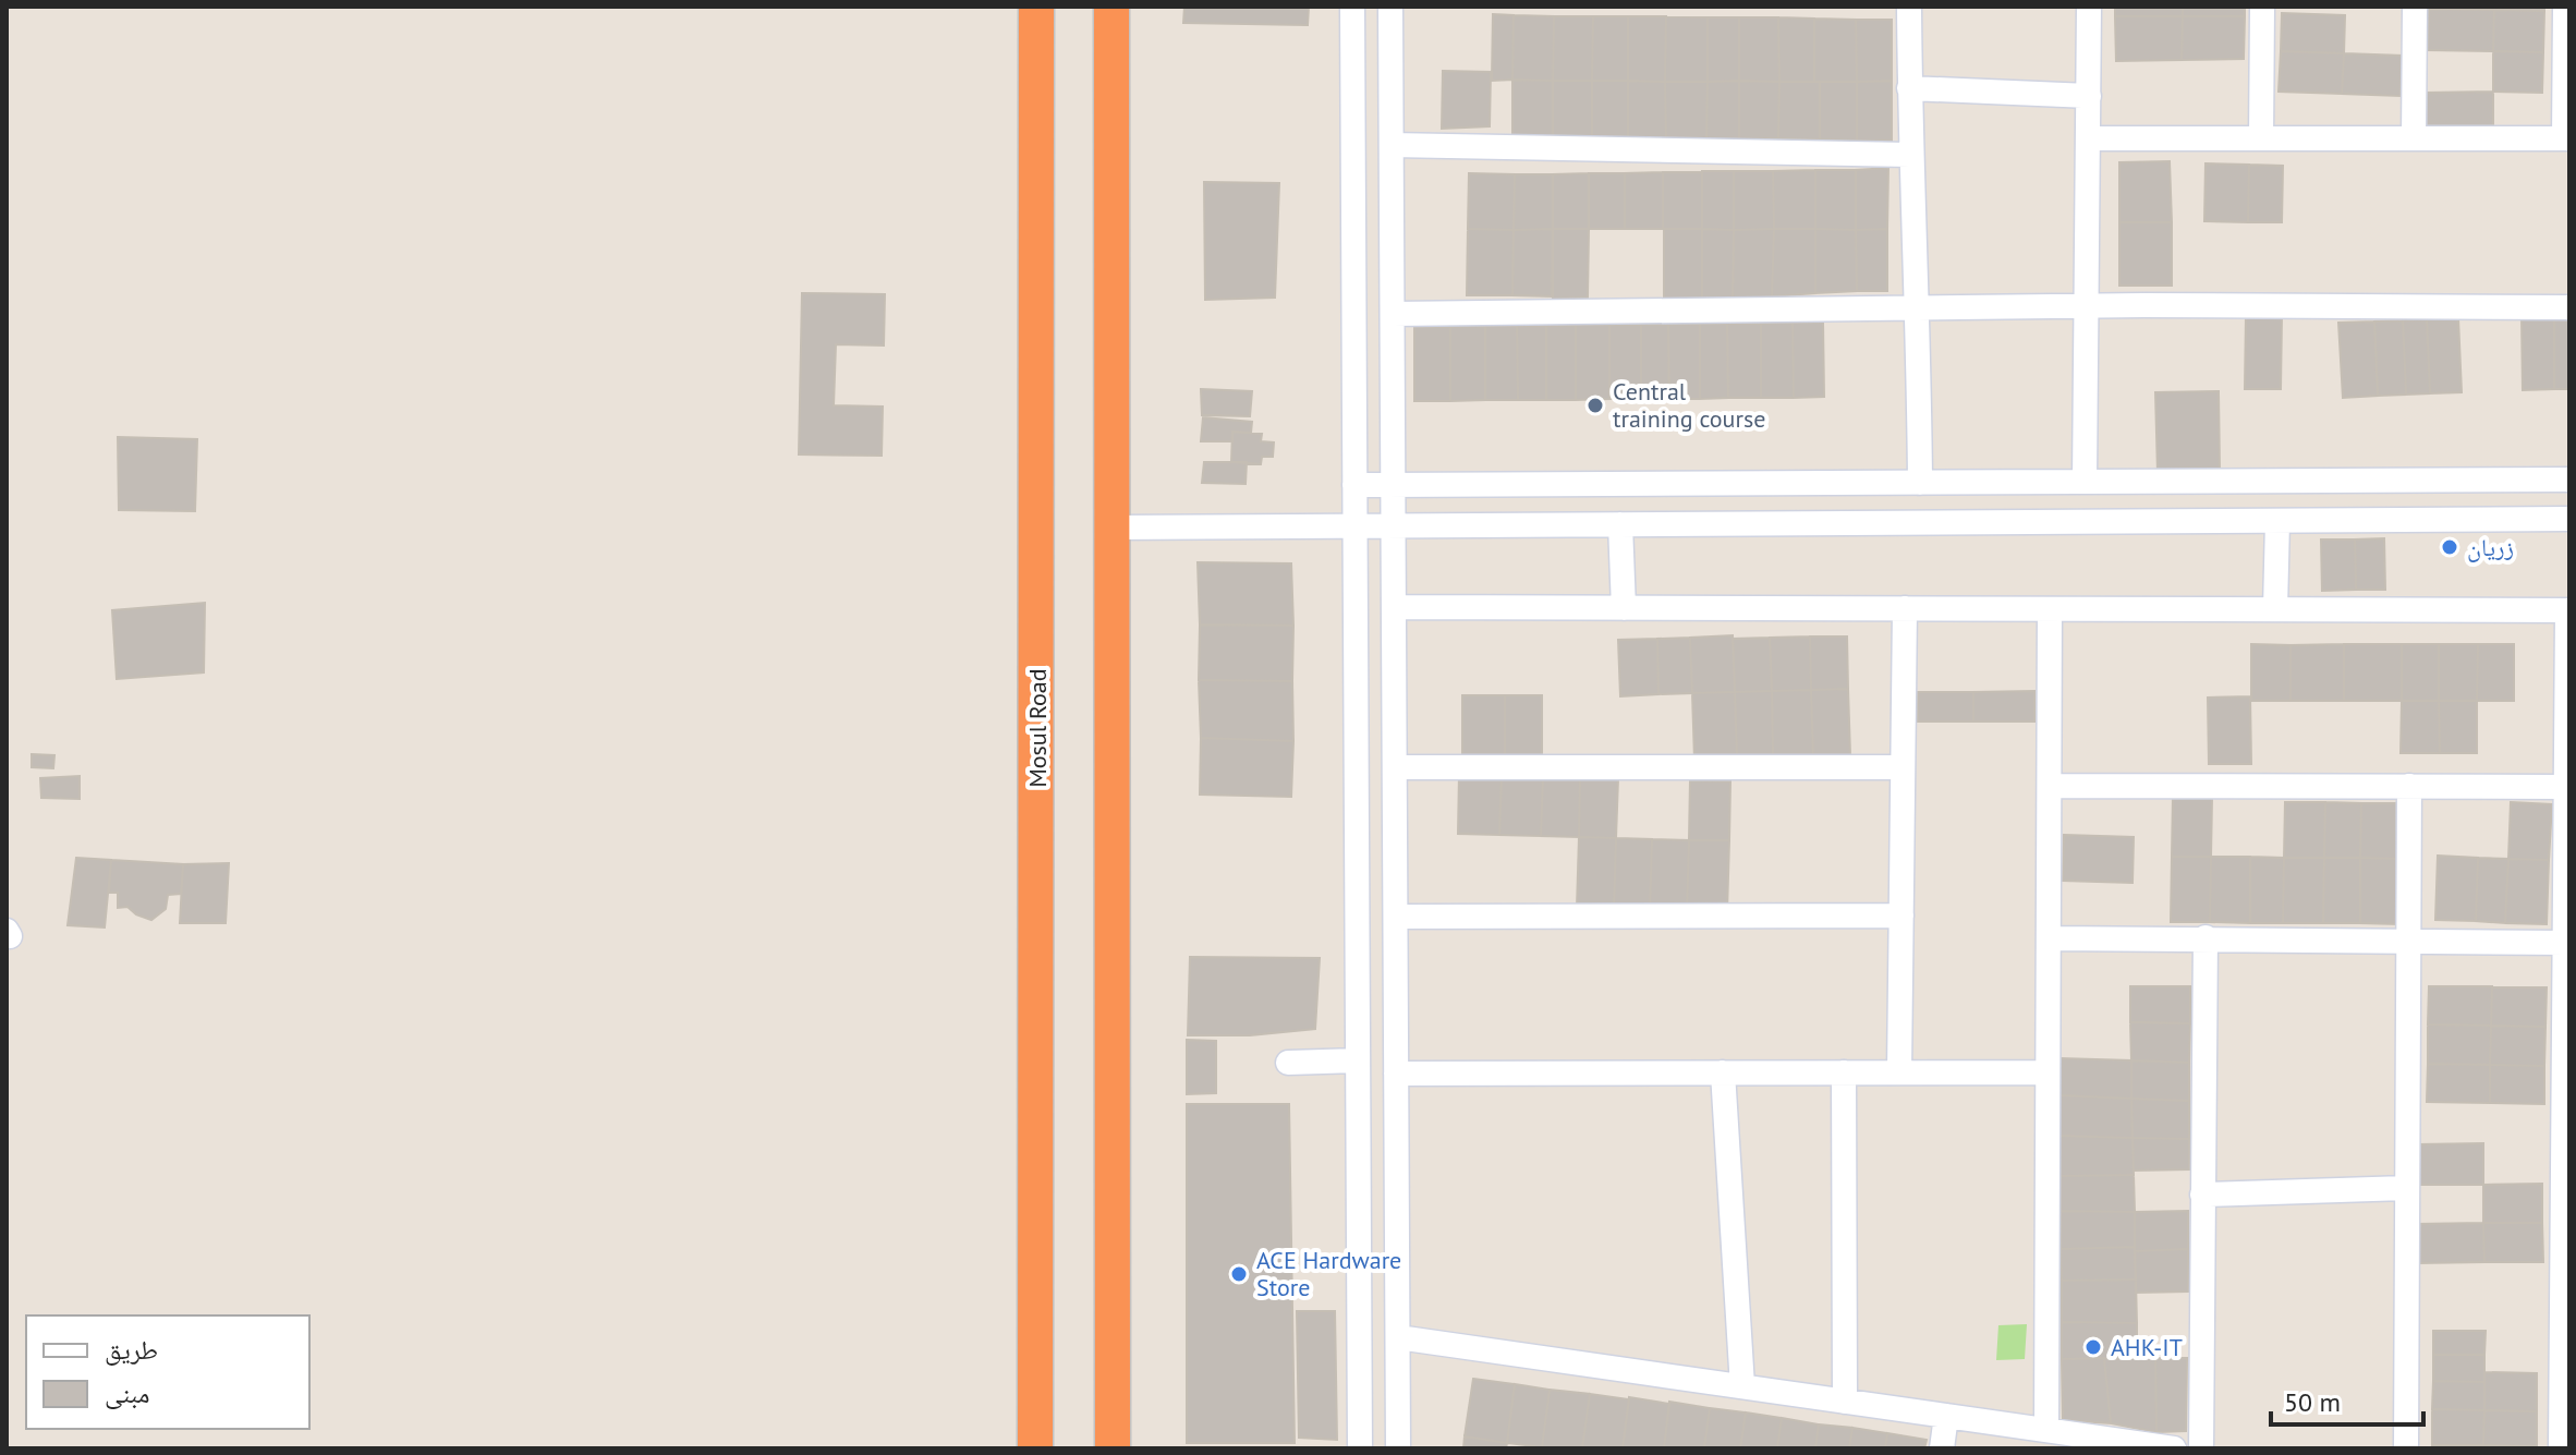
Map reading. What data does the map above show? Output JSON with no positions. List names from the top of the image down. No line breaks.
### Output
{"streets":{"highway":["Mosul Road"]},"places":["Central training course","زریان","ACE Hardware Store","AHK-IT"],"legend":["طريق","مبنى"],"scale_bar":"50 m"}
